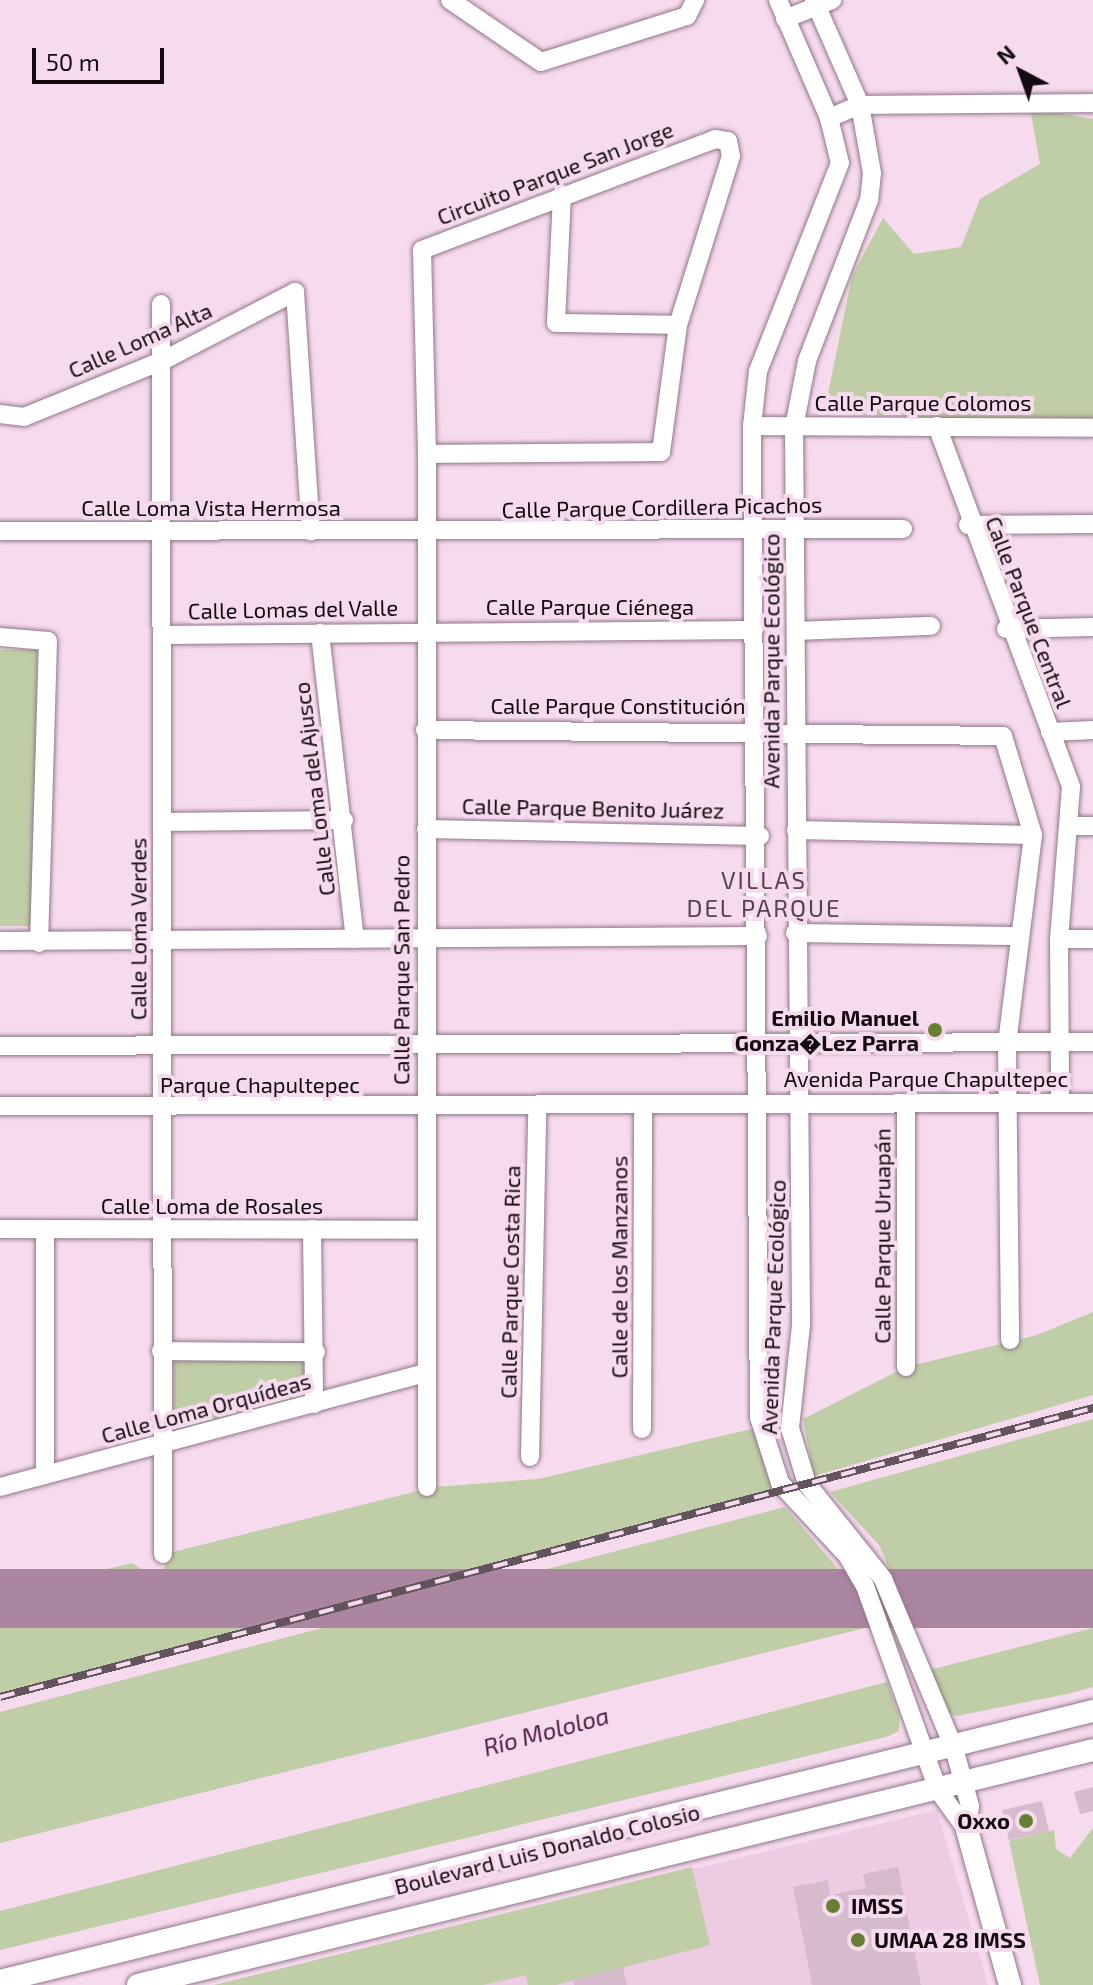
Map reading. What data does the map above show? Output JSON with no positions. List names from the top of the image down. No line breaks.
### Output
{"streets":{"main road":["Boulevard Luis Donaldo Colosio"],"street":["Circuito Parque San Jorge","Calle Loma Alta","Calle Parque Colomos","Calle Parque Cordillera Picachos","Calle Loma Vista Hermosa","Calle Parque Ciénega","Calle Lomas del Valle","Calle Parque Central","Avenida Parque Ecológico","Calle Parque Constitución","Calle Loma del Ajusco","Calle Parque Benito Juárez","Calle Loma Verdes","Calle Parque San Pedro","Avenida Parque Chapultepec","Parque Chapultepec","Calle Loma de Rosales","Calle Parque Uruapán","Calle de los Manzanos","Calle Parque Costa Rica","Calle Loma Orquídeas"]},"crossings":[["Circuito Parque San Jorge","Calle Parque San Pedro"],["Calle Loma Alta","Calle Loma Vista Hermosa"],["Calle Loma Alta","Calle Loma Verdes"],["Calle Parque Colomos","Calle Parque Central"],["Calle Parque Colomos","Avenida Parque Ecológico"],["Calle Parque Cordillera Picachos","Calle Loma Vista Hermosa"],["Calle Parque Cordillera Picachos","Avenida Parque Ecológico"],["Calle Parque Cordillera Picachos","Calle Parque San Pedro"],["Calle Loma Vista Hermosa","Calle Loma Verdes"],["Calle Loma Vista Hermosa","Calle Parque San Pedro"],["Calle Parque Ciénega","Calle Lomas del Valle"],["Calle Parque Ciénega","Avenida Parque Ecológico"],["Calle Parque Ciénega","Calle Parque San Pedro"],["Calle Lomas del Valle","Calle Loma del Ajusco"],["Calle Lomas del Valle","Calle Loma Verdes"],["Calle Lomas del Valle","Calle Parque San Pedro"],["Calle Parque Central","Avenida Parque Chapultepec"],["Avenida Parque Ecológico","Calle Parque Constitución"],["Avenida Parque Ecológico","Calle Parque Benito Juárez"],["Avenida Parque Ecológico","Avenida Parque Chapultepec"],["Avenida Parque Ecológico","Parque Chapultepec"],["Avenida Parque Ecológico","Boulevard Luis Donaldo Colosio"],["Calle Parque Constitución","Calle Parque San Pedro"],["Calle Parque Benito Juárez","Calle Parque San Pedro"],["Calle Loma Verdes","Parque Chapultepec"],["Calle Loma Verdes","Calle Loma de Rosales"],["Calle Loma Verdes","Calle Loma Orquídeas"],["Calle Parque San Pedro","Parque Chapultepec"],["Calle Parque San Pedro","Calle Loma de Rosales"],["Calle Parque San Pedro","Calle Loma Orquídeas"],["Avenida Parque Chapultepec","Parque Chapultepec"],["Avenida Parque Chapultepec","Calle Parque Uruapán"],["Parque Chapultepec","Calle de los Manzanos"],["Parque Chapultepec","Calle Parque Costa Rica"]],"districts":["VILLAS DEL PARQUE"],"water":["Río Mololoa"],"places":["Emilio Manuel Gonza�Lez Parra","Oxxo","IMSS","UMAA 28 IMSS"],"scale_bar":"50 m","north":"top left"}
